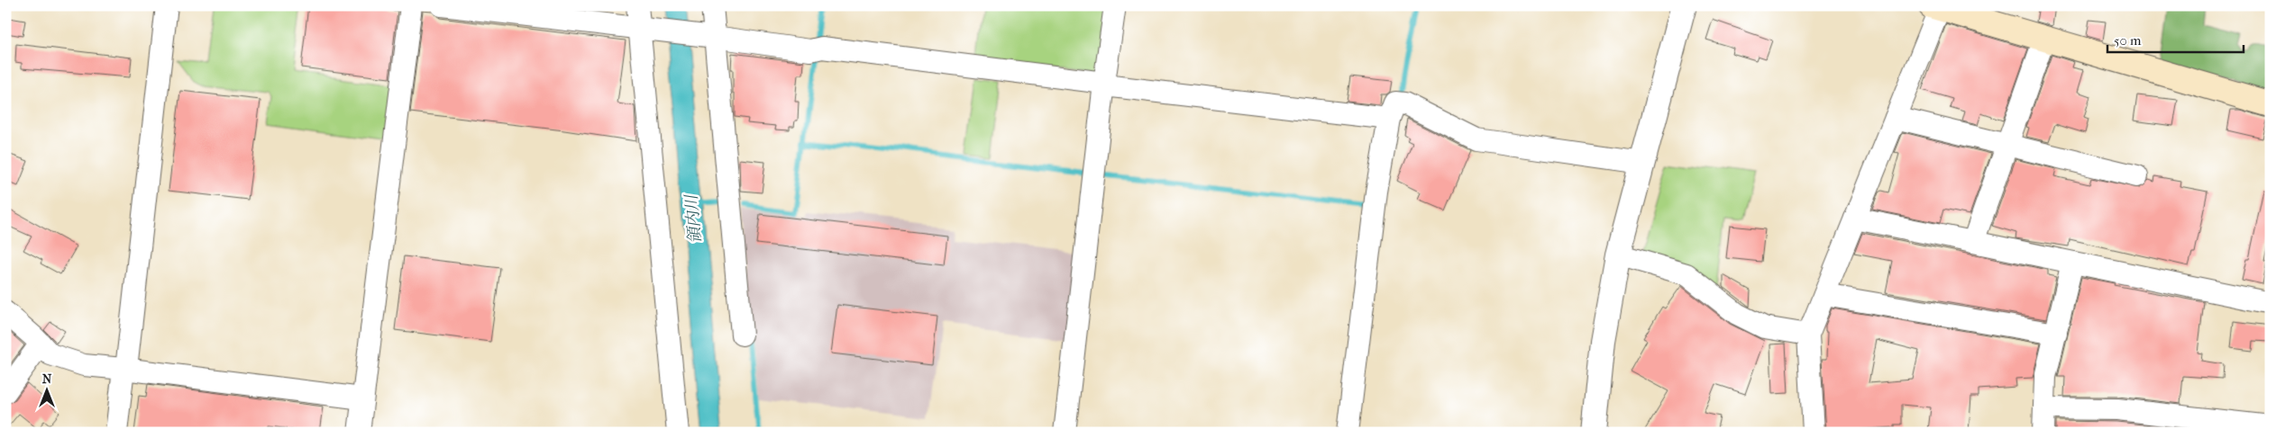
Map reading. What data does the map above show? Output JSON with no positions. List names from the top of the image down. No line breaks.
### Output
{"water":["領内川"],"scale_bar":"50 m","north":"top"}
